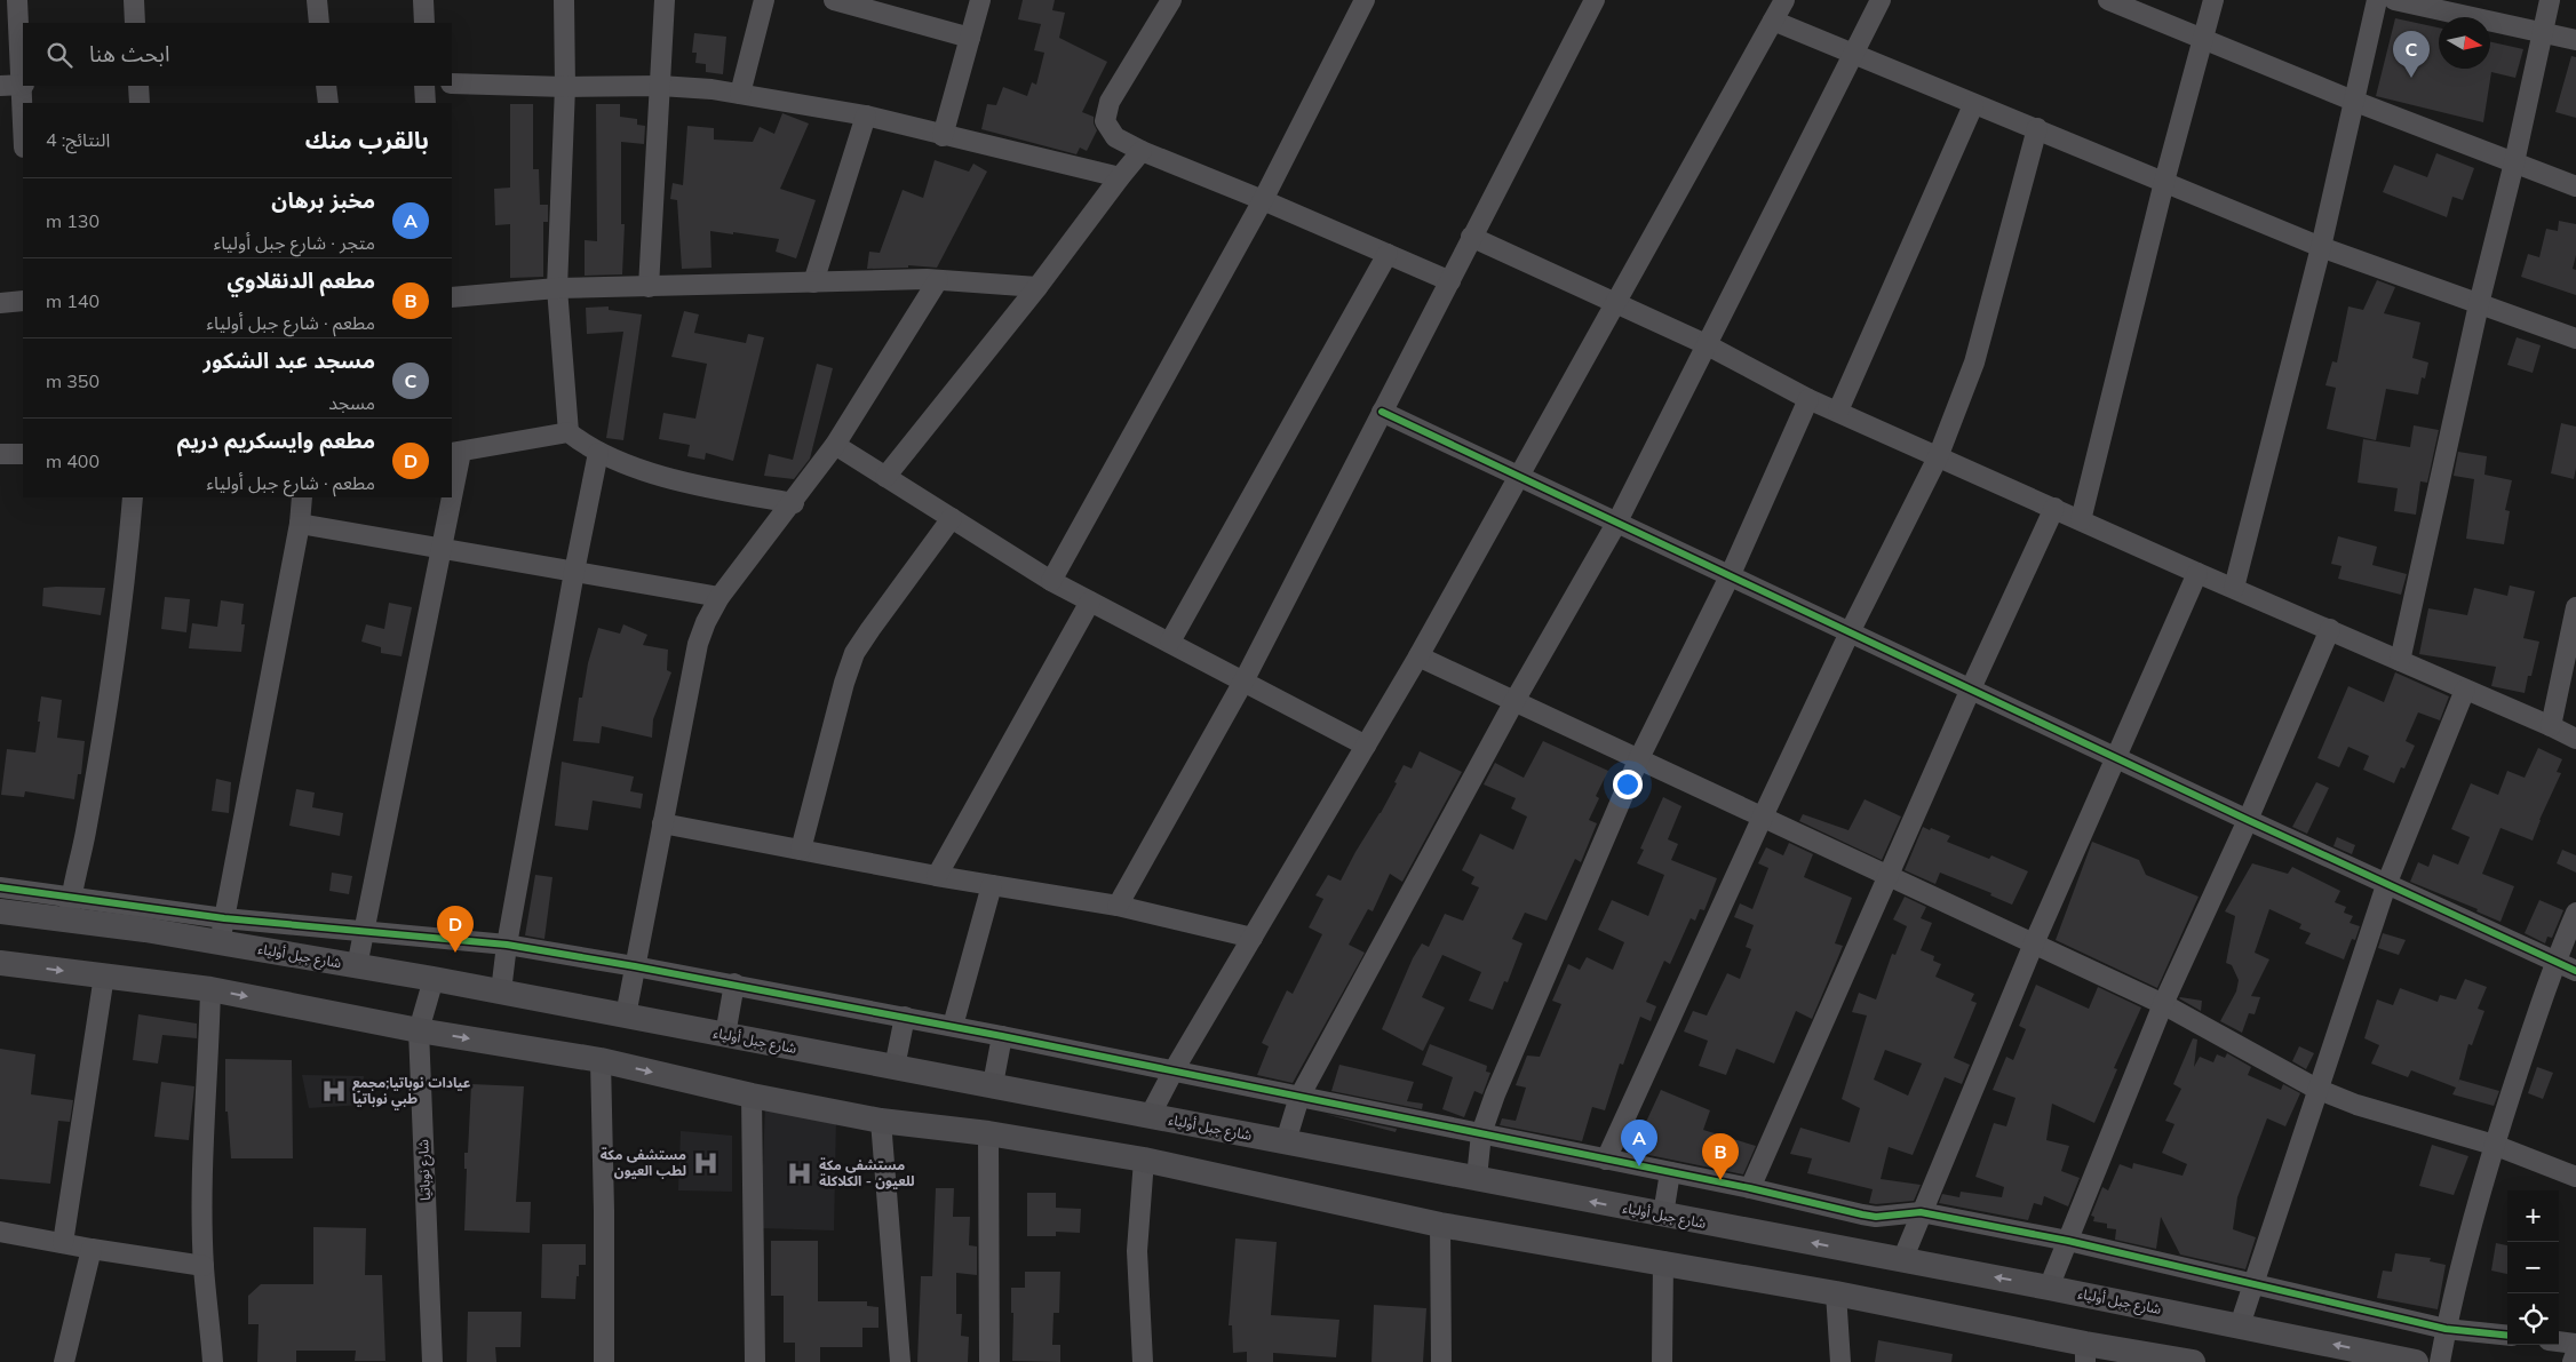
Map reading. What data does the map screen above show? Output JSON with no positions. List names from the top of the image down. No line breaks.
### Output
{"streets":{"main road":["شارع جبل أولياء"],"street":["شارع نوباتيا"]},"crossings":[["شارع جبل أولياء","شارع نوباتيا"]],"places":{"hospital":["عيادات نوباتيا;مجمع طبي نوباتيا","مستشفى مكة لطب العيون","مستشفى مكة للعيون - الكلاكلة"]},"north":"right","page":{"search":"ابحث هنا","pins":["C","D","A","B"],"heading":["بالقرب منك","النتائج: 4"],"list":[{"mark":"A","name":"مخبز برهان","note":"متجر · شارع جبل أولياء","value":"130 m"},{"mark":"B","name":"مطعم الدنقلاوي","note":"مطعم · شارع جبل أولياء","value":"140 m"},{"mark":"C","name":"مسجد عبد الشكور","note":"مسجد","value":"350 m"},{"mark":"D","name":"مطعم وايسكريم دريم","note":"مطعم · شارع جبل أولياء","value":"400 m"}],"map_buttons":["+","−"]}}
